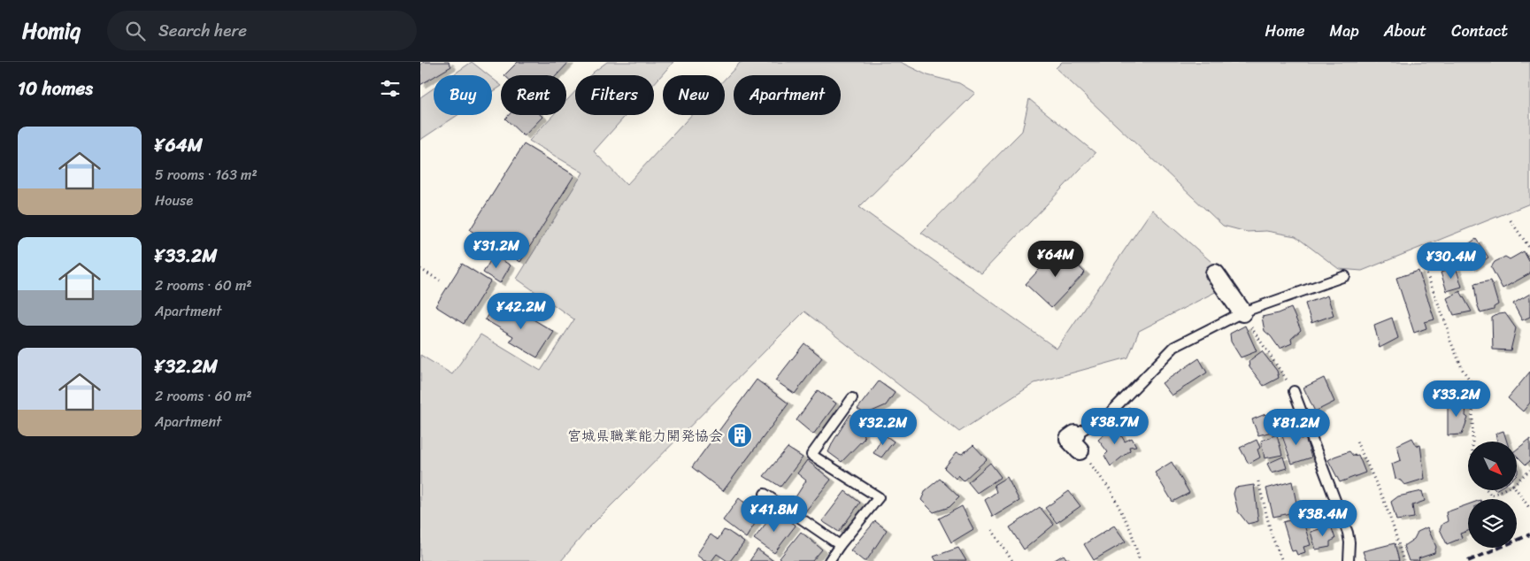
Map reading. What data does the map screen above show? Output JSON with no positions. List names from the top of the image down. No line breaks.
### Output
{"places":{"building":["宮城県職業能力開発協会"]},"north":"bottom right","page":{"header":"Homiq","search":"Search here","nav":["Home","Map","About","Contact"],"heading":"10 homes","chip":["Buy","Rent","Filters","New","Apartment"],"list":[{"name":"¥64M","note":"5 rooms · 163 m² · House"},{"name":"¥33.2M","note":"2 rooms · 60 m² · Apartment"},{"name":"¥32.2M","note":"2 rooms · 60 m² · Apartment"}],"price":["¥31.2M","¥64M","¥30.4M","¥42.2M","¥33.2M","¥38.7M","¥32.2M","¥81.2M","¥41.8M","¥38.4M"]}}
